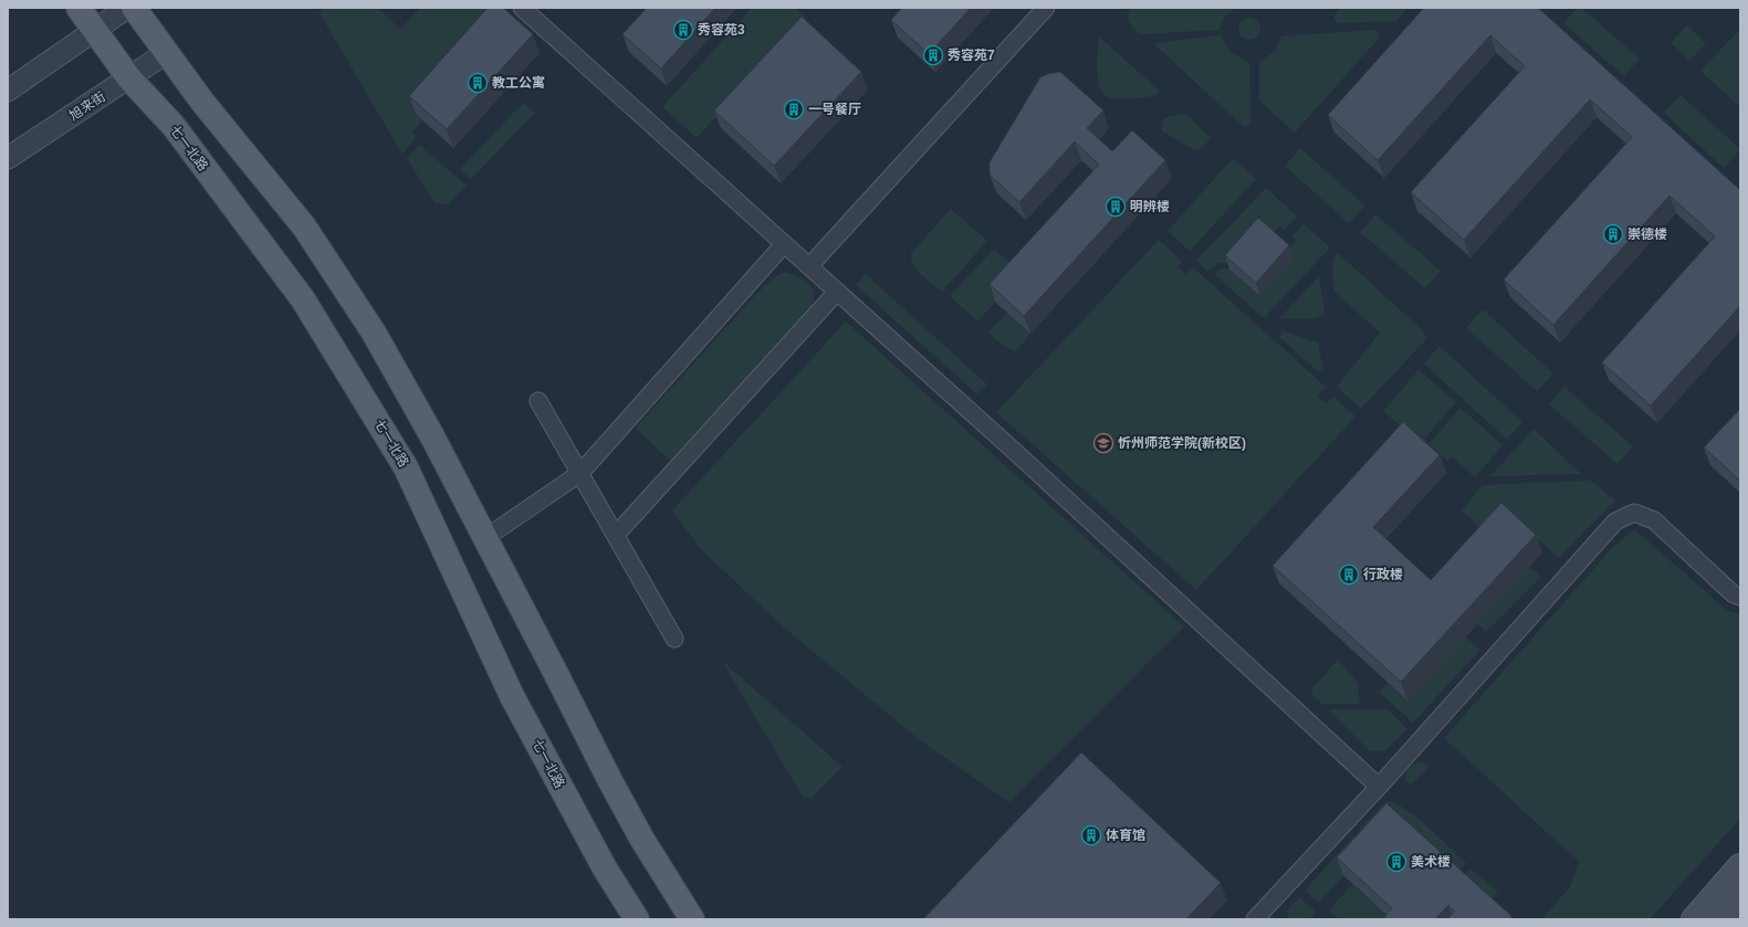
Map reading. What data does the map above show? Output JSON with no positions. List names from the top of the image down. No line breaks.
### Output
{"streets":{"main road":["七一北路"],"street":["旭来街"]},"crossings":[["旭来街","七一北路"]],"places":{"building":["秀容苑3","秀容苑7","教工公寓","一号餐厅","明辨楼","崇德楼","行政楼","体育馆","美术楼"],"school or university":["忻州师范学院(新校区)"]}}
